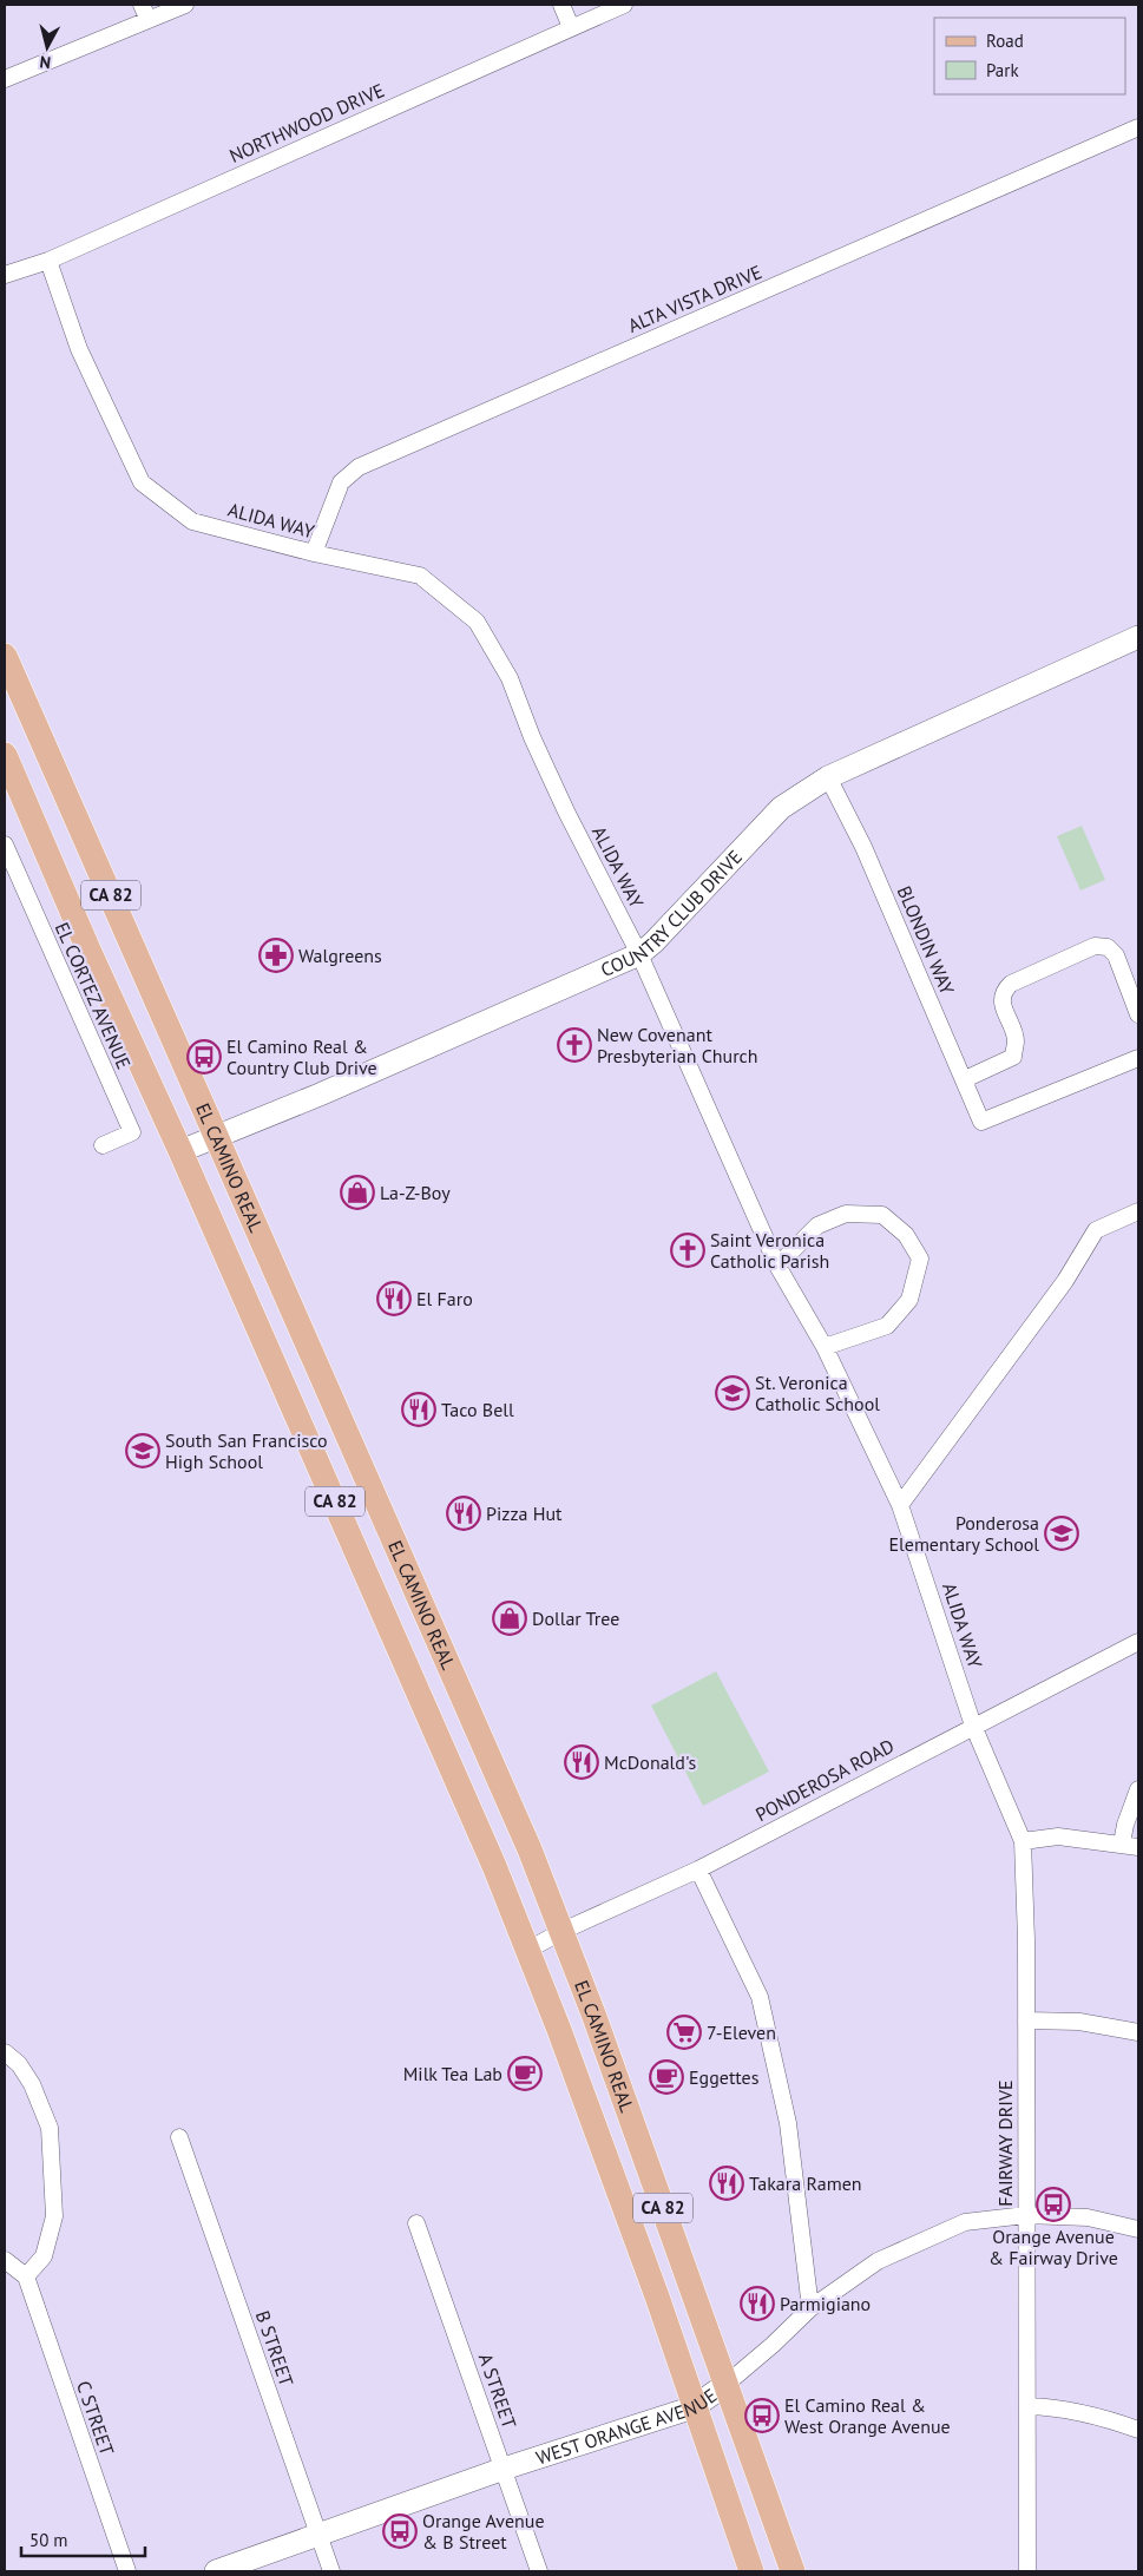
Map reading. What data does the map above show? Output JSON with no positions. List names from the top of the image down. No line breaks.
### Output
{"streets":{"main road":["CA 82","EL CAMINO REAL"],"street":["NORTHWOOD DRIVE","ALTA VISTA DRIVE","ALIDA WAY","COUNTRY CLUB DRIVE","BLONDIN WAY","EL CORTEZ AVENUE","PONDEROSA ROAD","FAIRWAY DRIVE","B STREET","A STREET","C STREET","WEST ORANGE AVENUE"]},"crossings":[["NORTHWOOD DRIVE","ALIDA WAY"],["ALTA VISTA DRIVE","ALIDA WAY"],["ALIDA WAY","COUNTRY CLUB DRIVE"],["ALIDA WAY","PONDEROSA ROAD"],["ALIDA WAY","FAIRWAY DRIVE"],["COUNTRY CLUB DRIVE","BLONDIN WAY"],["COUNTRY CLUB DRIVE","EL CAMINO REAL"],["EL CAMINO REAL","PONDEROSA ROAD"],["EL CAMINO REAL","WEST ORANGE AVENUE"],["PONDEROSA ROAD","FAIRWAY DRIVE"],["FAIRWAY DRIVE","WEST ORANGE AVENUE"],["B STREET","WEST ORANGE AVENUE"],["A STREET","WEST ORANGE AVENUE"]],"places":{"pharmacy":["Walgreens"],"church":["New Covenant Presbyterian Church","Saint Veronica Catholic Parish"],"bus stop":["El Camino Real & Country Club Drive","Orange Avenue & Fairway Drive","El Camino Real & West Orange Avenue","Orange Avenue & B Street"],"shop":["La-Z-Boy","Dollar Tree"],"restaurant":["El Faro","Taco Bell","Pizza Hut","McDonald's","Takara Ramen","Parmigiano"],"school or university":["St. Veronica Catholic School","South San Francisco High School","Ponderosa Elementary School"],"supermarket":["7-Eleven"],"cafe":["Milk Tea Lab","Eggettes"]},"legend":["Road","Park"],"scale_bar":"50 m","north":"bottom"}
